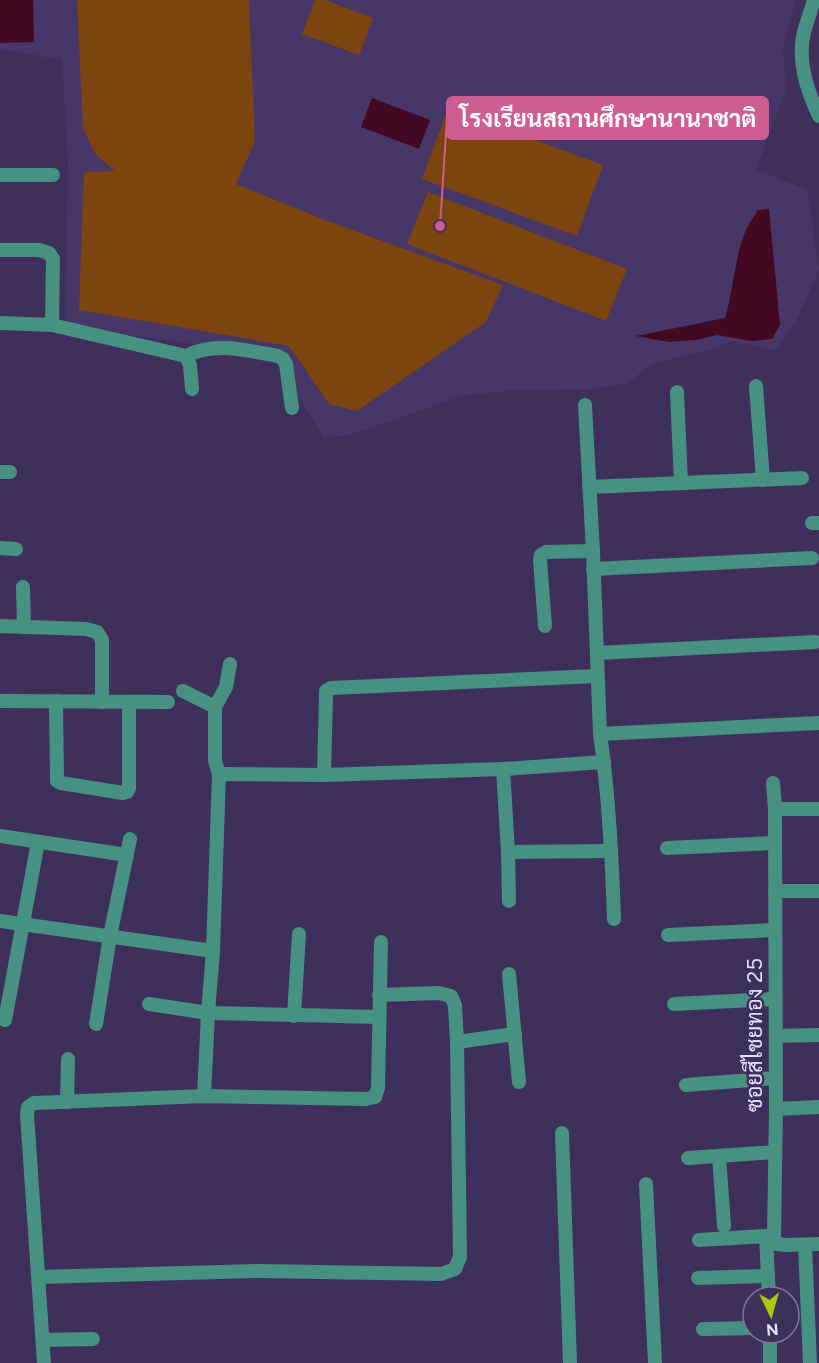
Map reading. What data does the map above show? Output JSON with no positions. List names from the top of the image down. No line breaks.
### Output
{"streets":{"street":["ซอยสีไชยทอง 25"]},"places":["โรงเรียนสถานศึกษานานาชาติ"],"north":"bottom"}
